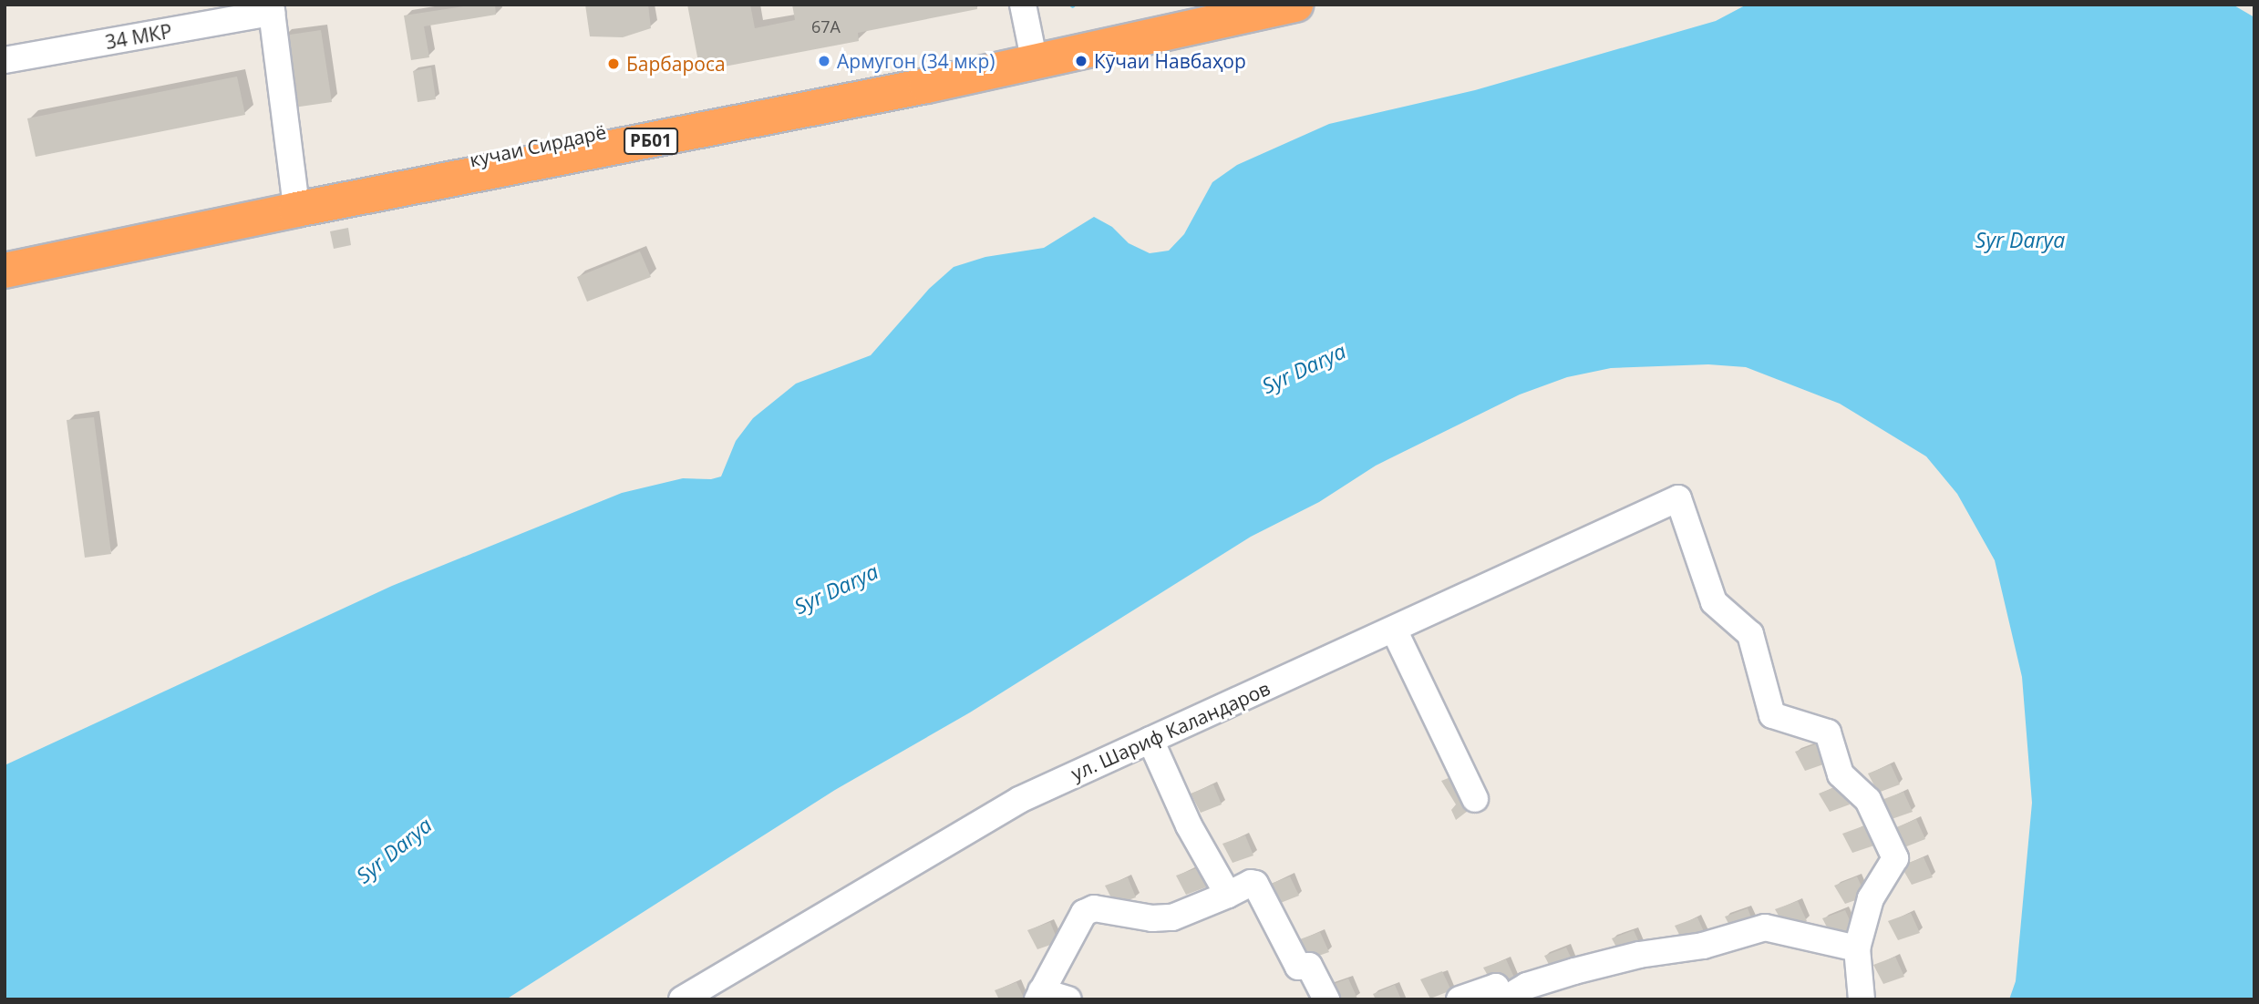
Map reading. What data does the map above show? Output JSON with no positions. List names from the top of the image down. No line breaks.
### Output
{"streets":{"highway":["РБ01","кучаи Сирдарё"],"street":["34 МКР","ул. Шариф Каландаров"]},"crossings":[["РБ01","кучаи Сирдарё"]],"water":["Syr Darya"],"places":["Армугон (34 мкр)","Кӯчаи Навбаҳор","Барбароса"],"house_numbers":["67А"]}
